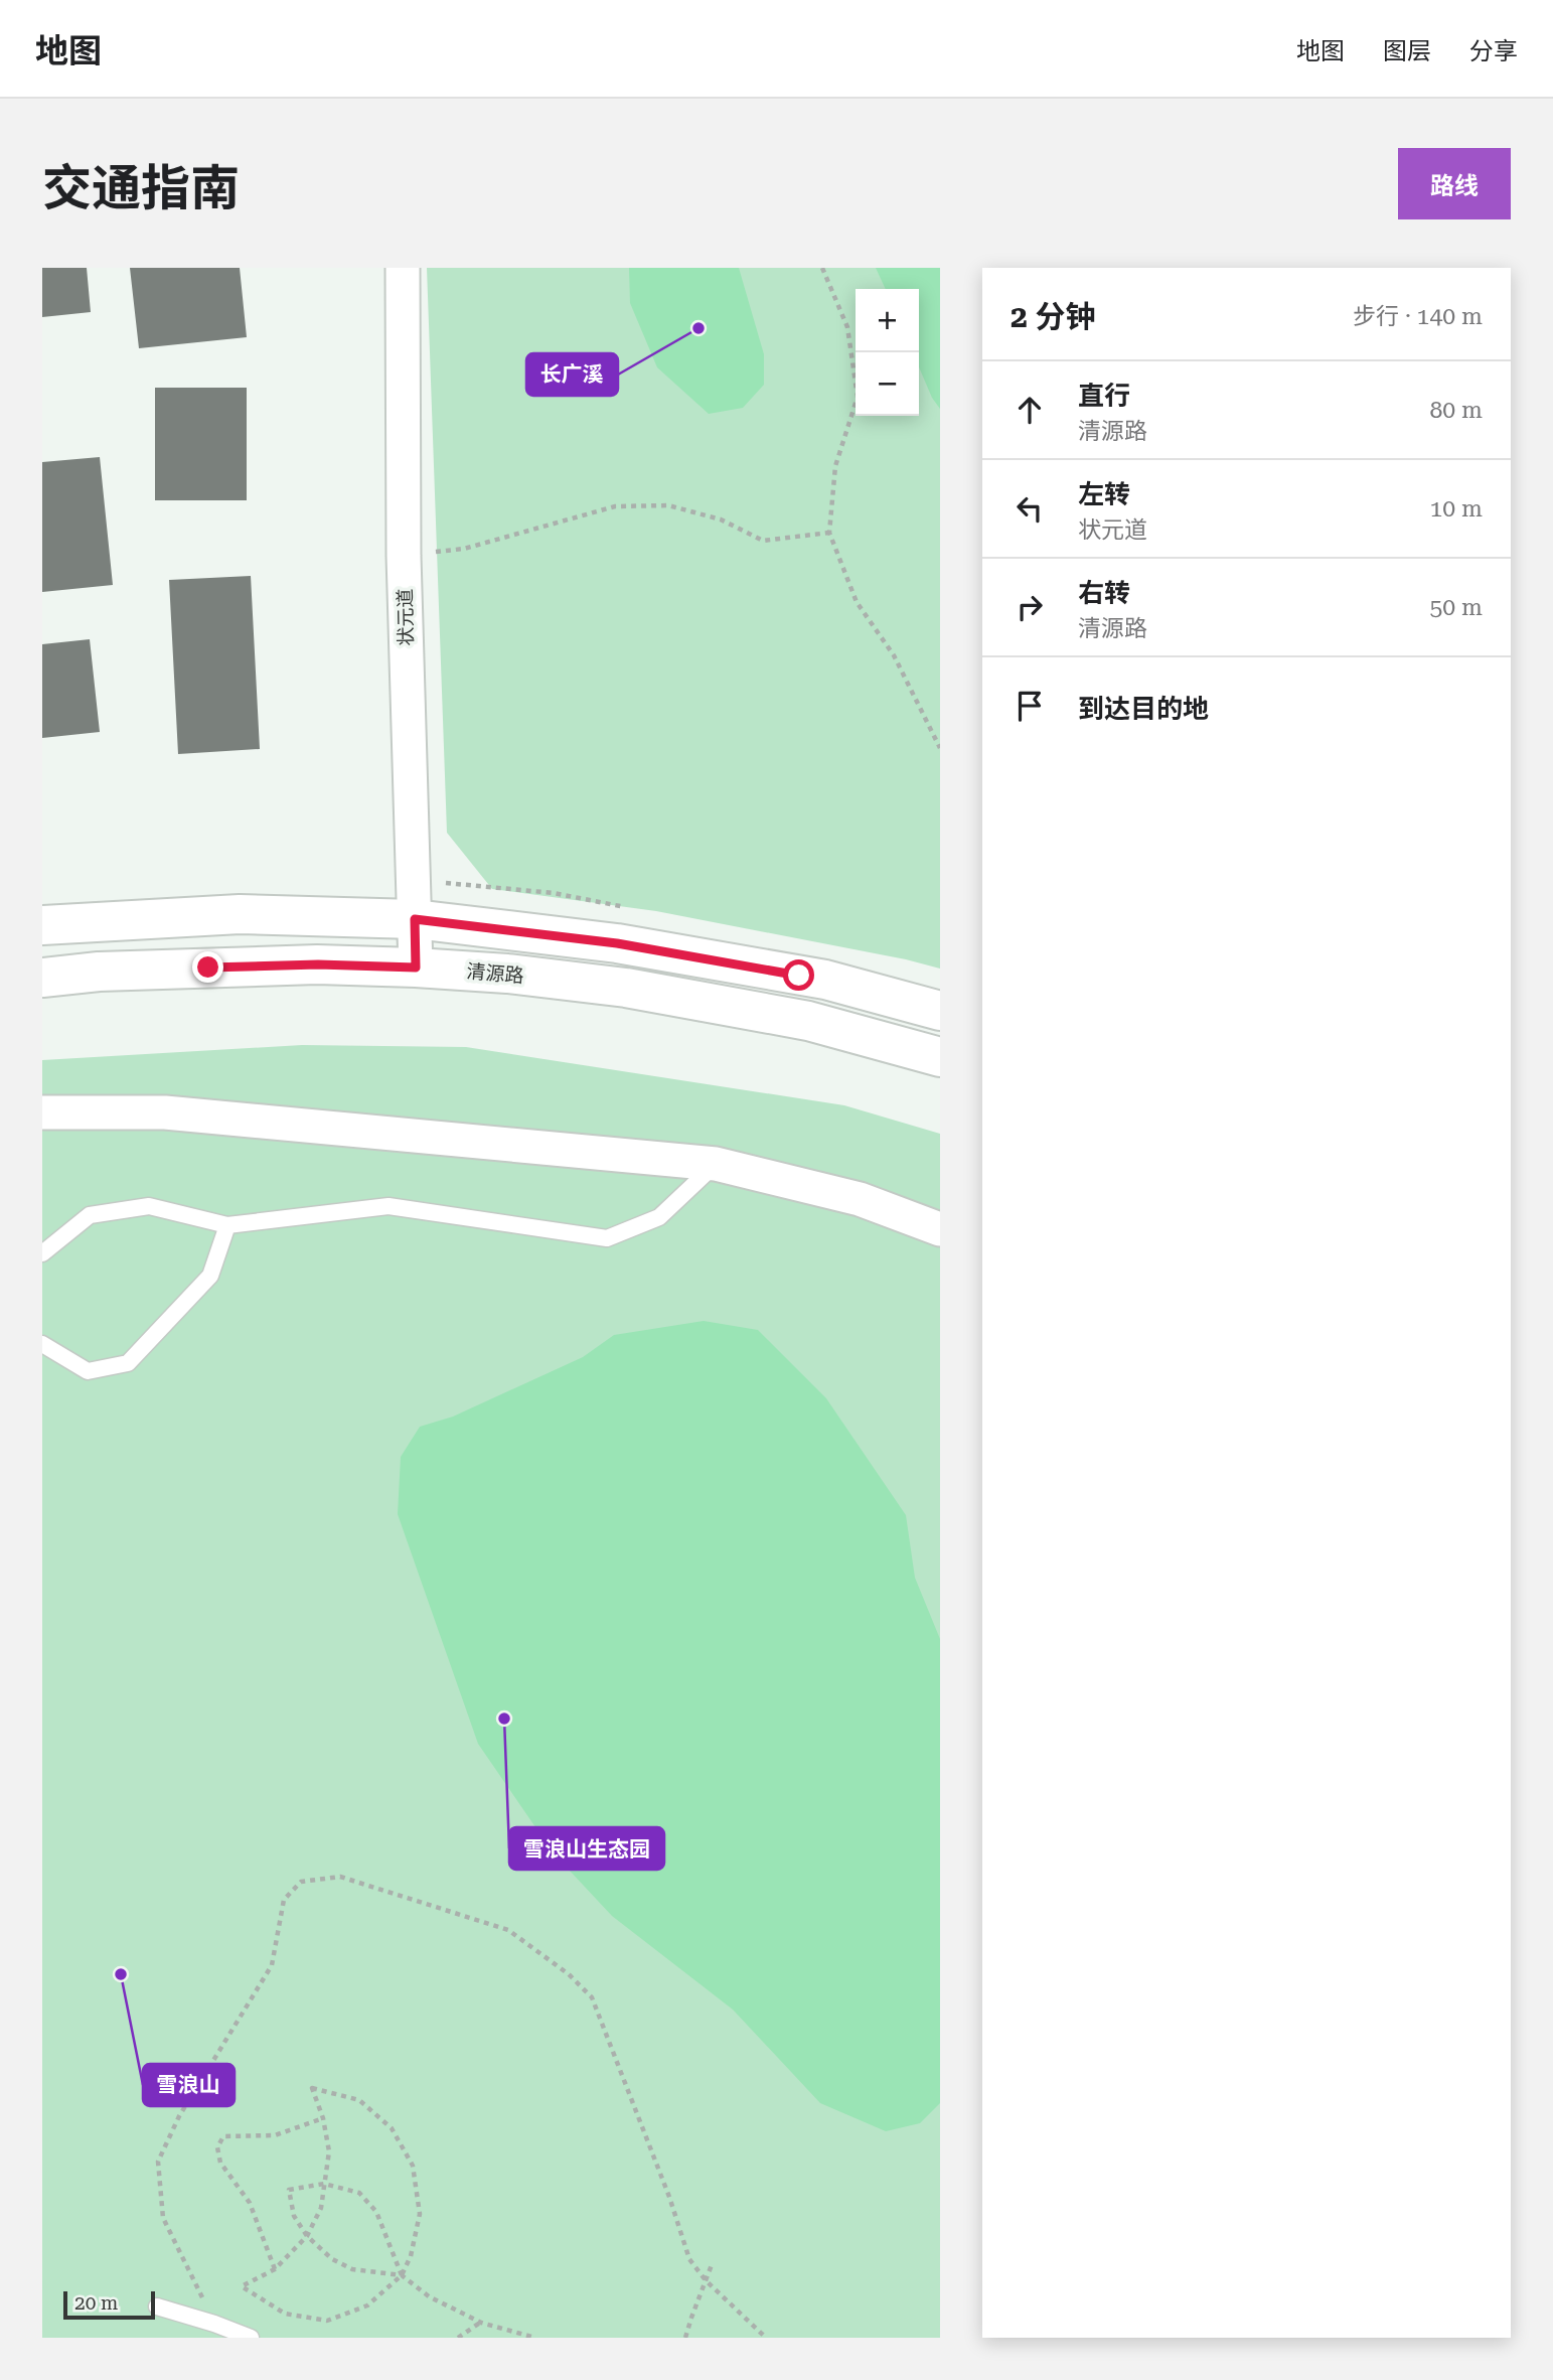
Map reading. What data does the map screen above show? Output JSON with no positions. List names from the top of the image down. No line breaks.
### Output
{"streets":{"street":["状元道","清源路"]},"crossings":[["状元道","清源路"]],"places":["长广溪","雪浪山生态园","雪浪山"],"scale_bar":"20 m","page":{"header":"地图","nav":["地图","图层","分享"],"title":"交通指南","buttons":"路线","heading":["2 分钟","步行 · 140 m"],"map_buttons":["+","−"],"list":[["直行","清源路","80 m"],["左转","状元道","10 m"],["右转","清源路","50 m"],"到达目的地"],"scale":"20 m"}}
